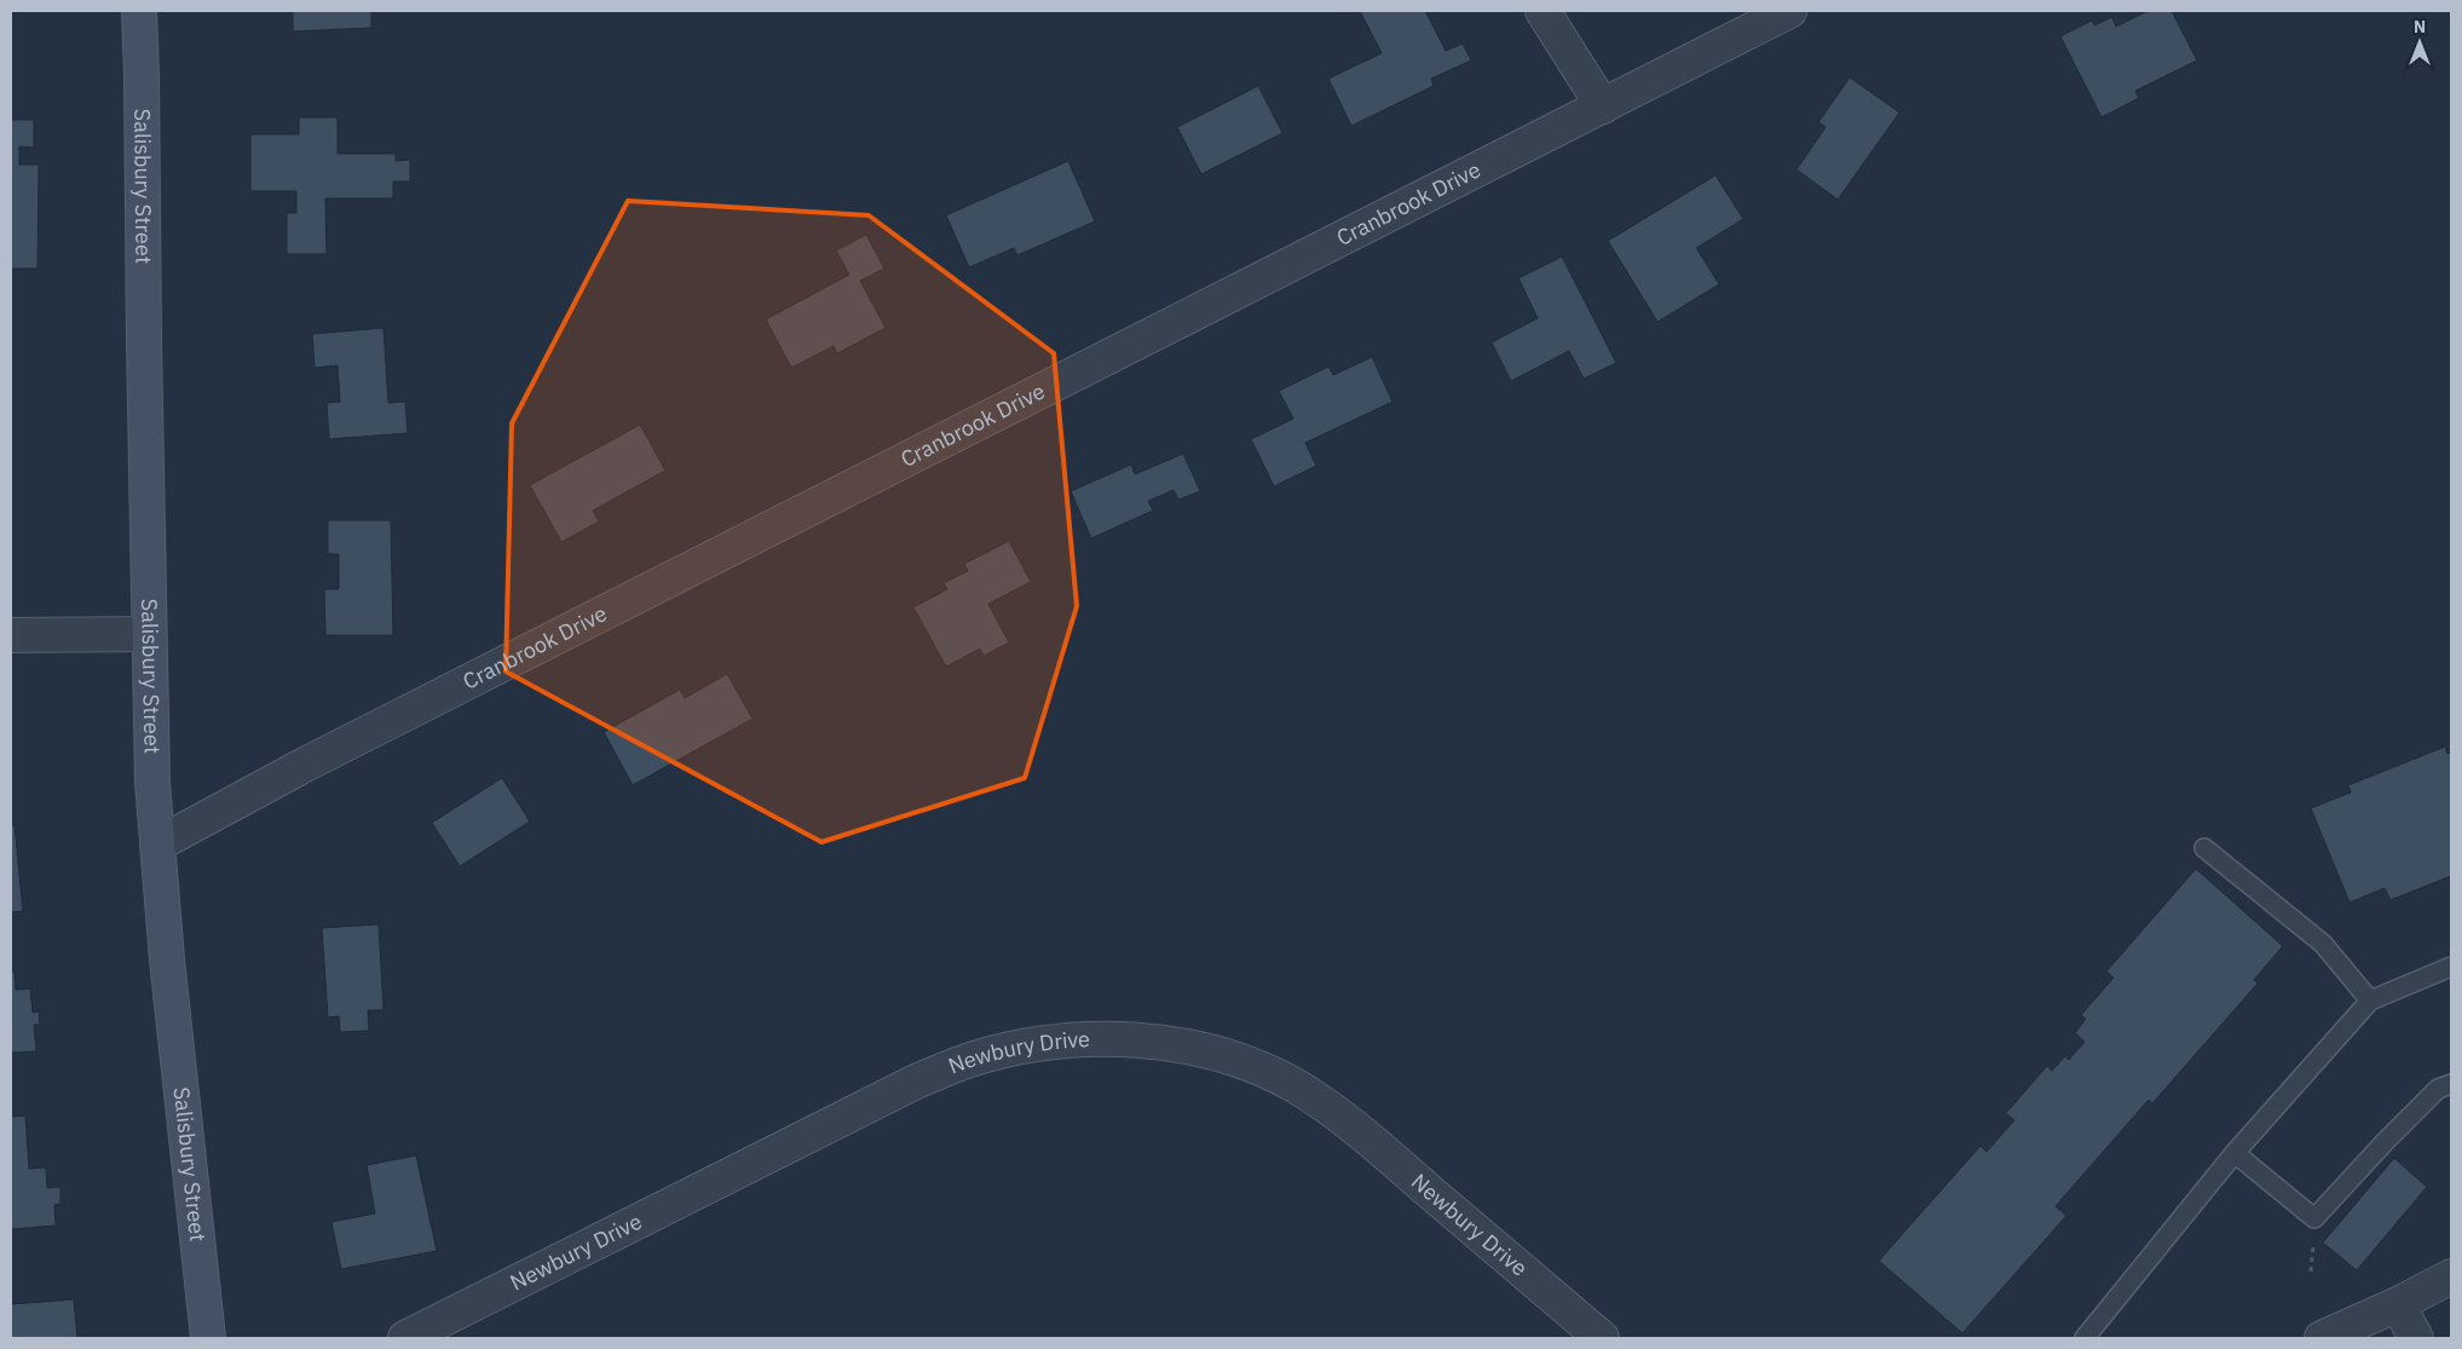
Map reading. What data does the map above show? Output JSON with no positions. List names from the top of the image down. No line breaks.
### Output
{"streets":{"main road":["Salisbury Street"],"street":["Cranbrook Drive","Newbury Drive"]},"crossings":[["Salisbury Street","Cranbrook Drive"]],"north":"top"}
